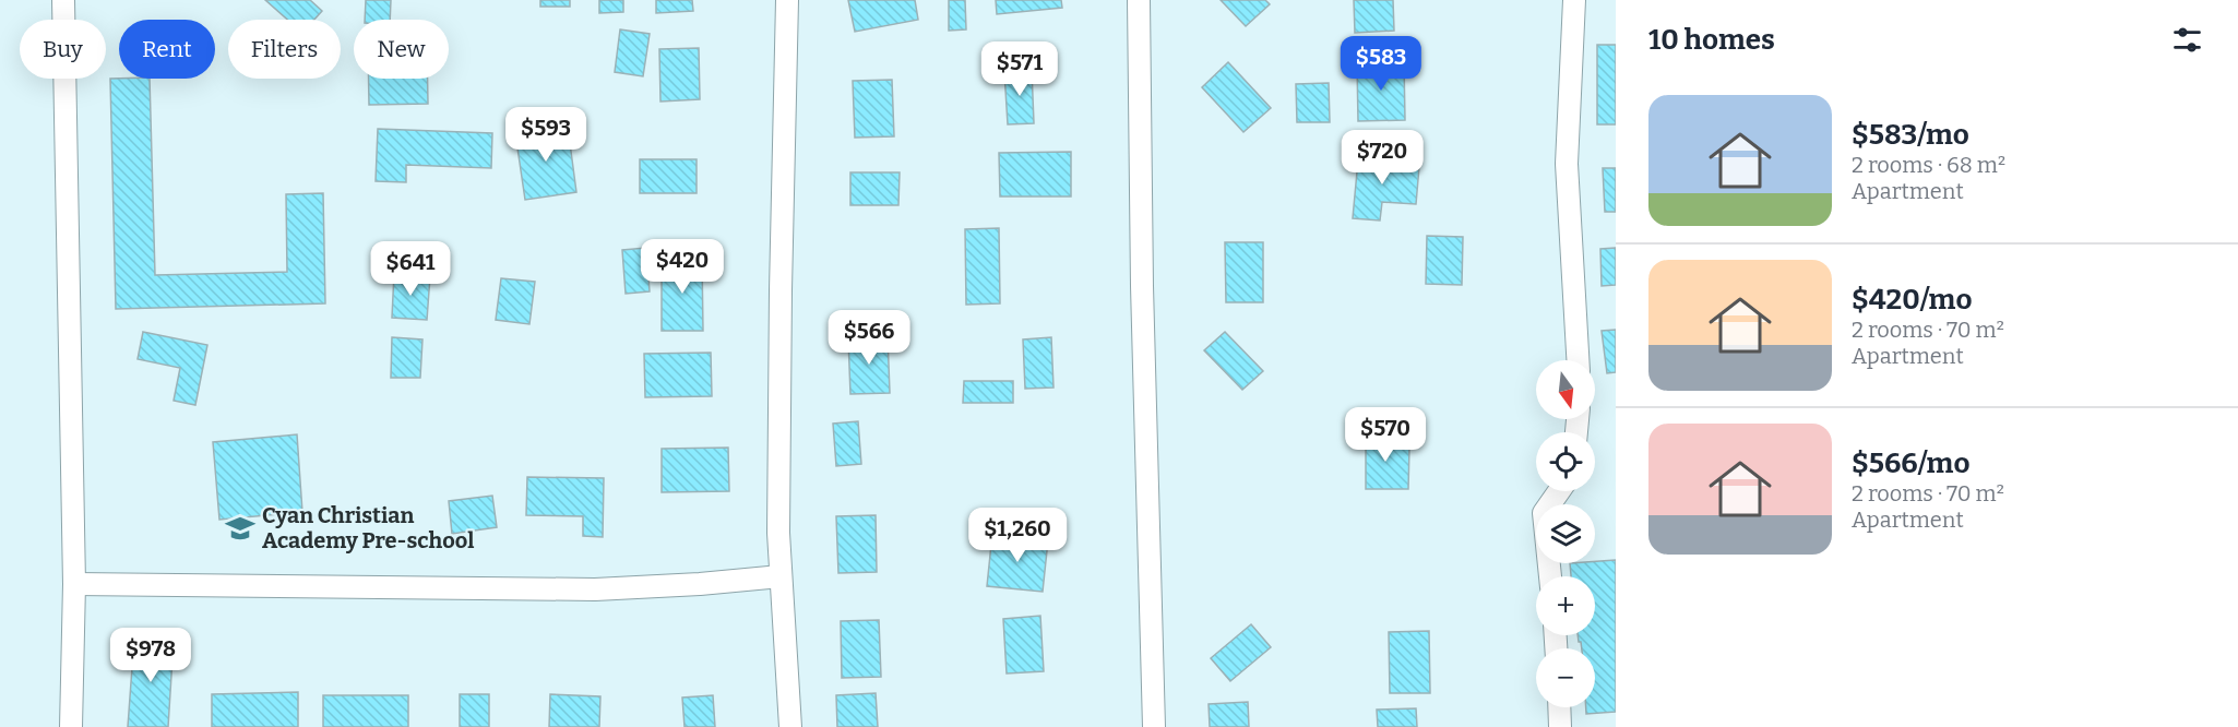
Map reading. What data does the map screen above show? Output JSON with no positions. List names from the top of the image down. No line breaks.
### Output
{"places":{"school or university":["Cyan Christian Academy Pre-school"]},"north":"bottom","page":{"heading":"10 homes","chip":["Buy","Rent","Filters","New"],"price":["$583","$571","$593","$720","$420","$641","$566","$570","$1,260","$978"],"list":[{"name":"$583/mo","note":"2 rooms · 68 m² · Apartment"},{"name":"$420/mo","note":"2 rooms · 70 m² · Apartment"},{"name":"$566/mo","note":"2 rooms · 70 m² · Apartment"}],"map_buttons":["+","−"]}}
